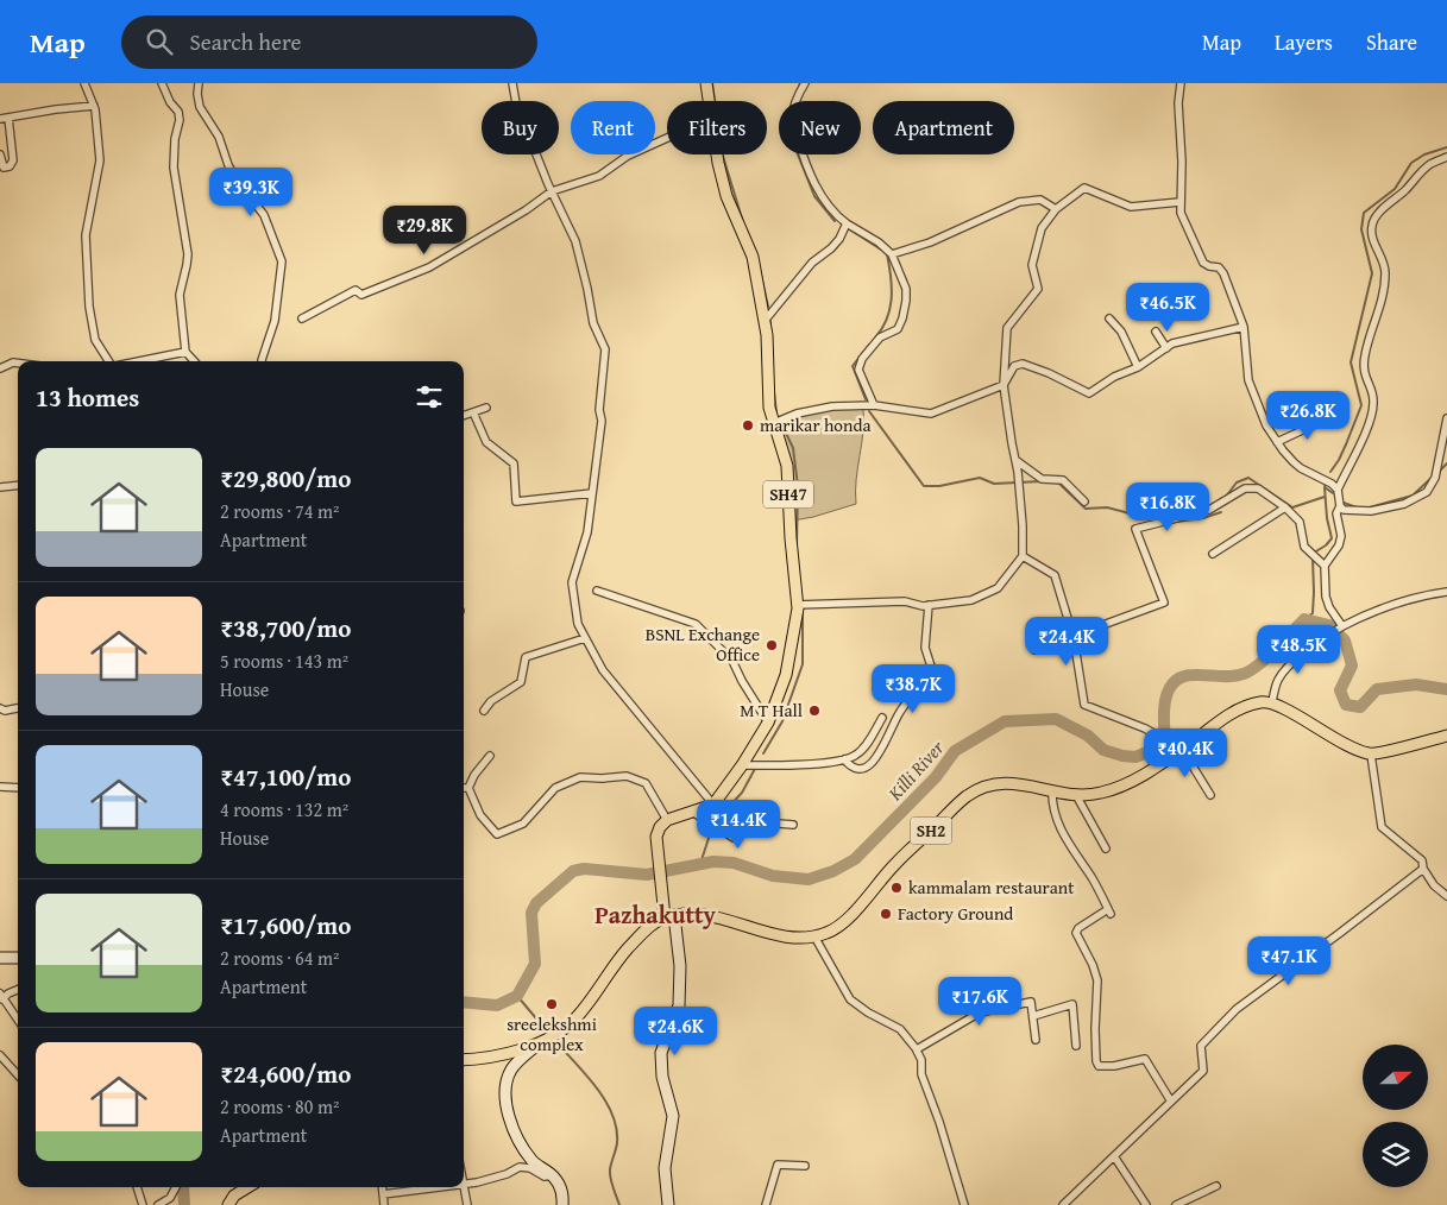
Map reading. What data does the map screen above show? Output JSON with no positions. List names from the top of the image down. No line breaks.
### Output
{"streets":{"main road":["SH47","SH2"]},"districts":["Pazhakutty"],"water":["Killi River"],"places":["marikar honda","BSNL Exchange Office","M T Hall","kammalam restaurant","Factory Ground","sreelekshmi complex"],"north":"right","page":{"header":"Map","search":"Search here","nav":["Map","Layers","Share"],"chip":["Buy","Rent","Filters","New","Apartment"],"price":["₹39.3K","₹29.8K","₹46.5K","₹26.8K","₹16.8K","₹24.4K","₹48.5K","₹38.7K","₹40.4K","₹14.4K","₹47.1K","₹17.6K","₹24.6K"],"heading":"13 homes","list":[{"name":"₹29,800/mo","note":"2 rooms · 74 m² · Apartment"},{"name":"₹38,700/mo","note":"5 rooms · 143 m² · House"},{"name":"₹47,100/mo","note":"4 rooms · 132 m² · House"},{"name":"₹17,600/mo","note":"2 rooms · 64 m² · Apartment"},{"name":"₹24,600/mo","note":"2 rooms · 80 m² · Apartment"}]}}
